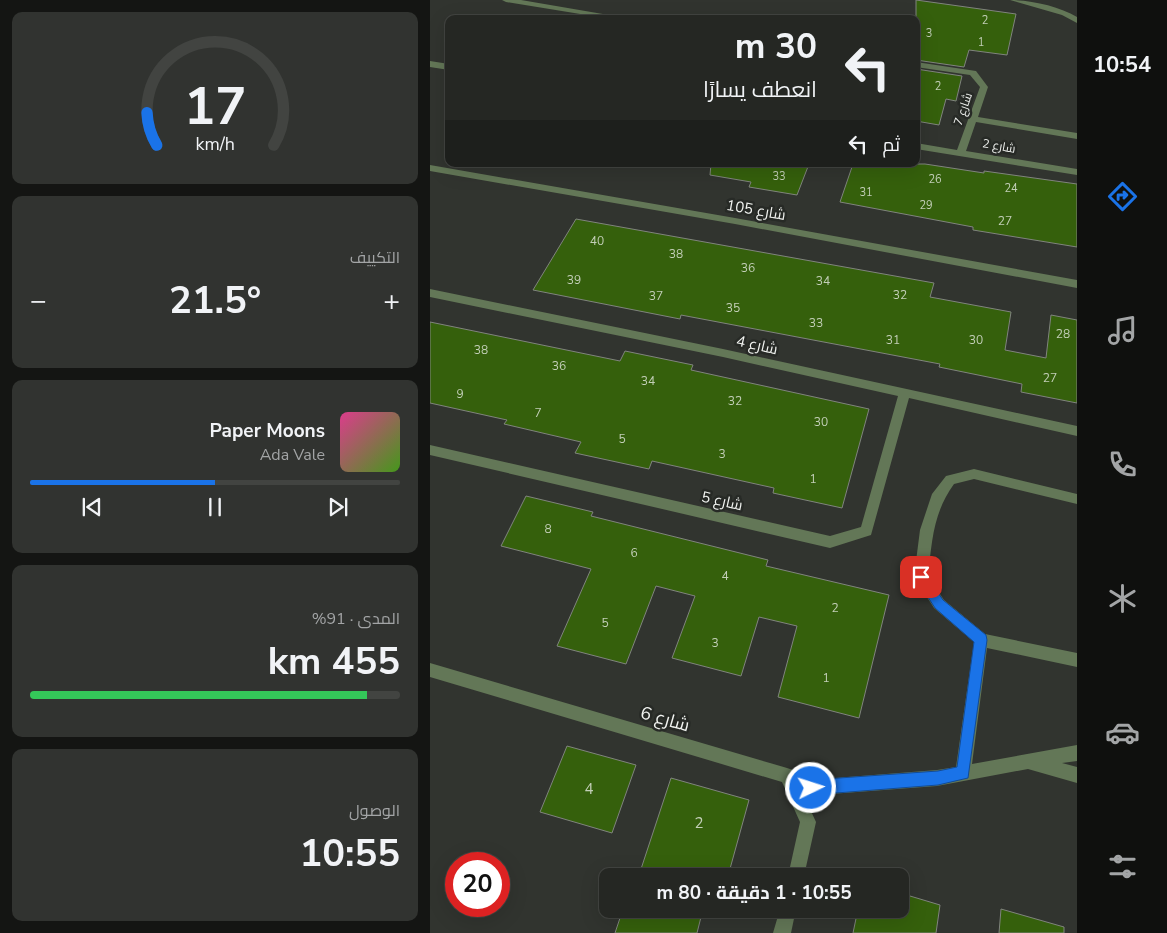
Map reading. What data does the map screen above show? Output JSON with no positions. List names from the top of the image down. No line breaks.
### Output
{"streets":{"street":["شارع 7","شارع 2","شارع 105","شارع 4","شارع 5","شارع 6"]},"crossings":[["شارع 7","شارع 2"],["شارع 4","شارع 5"]],"house_numbers":["2","3","1","2","33","26","24","31","29","27","40","38","36","39","34","32","37","35","33","28","31","30","38","36","27","34","9","32","7","30","5","3","1","8","6","4","2","5","3","1","4","2"],"page":{"tabs":"10:54","turn":["30 m","انعطف يسارًا"],"then":"ثم","tile":["التكييف",["المدى · 91%","455 km"],["الوصول","10:55"]],"heat":["−","21.5°","+"],"song":["Paper Moons","Ada Vale"],"limit":"20","trip":"10:55 · 1 دقيقة · 80 m","gauge":["17","km/h"]}}
